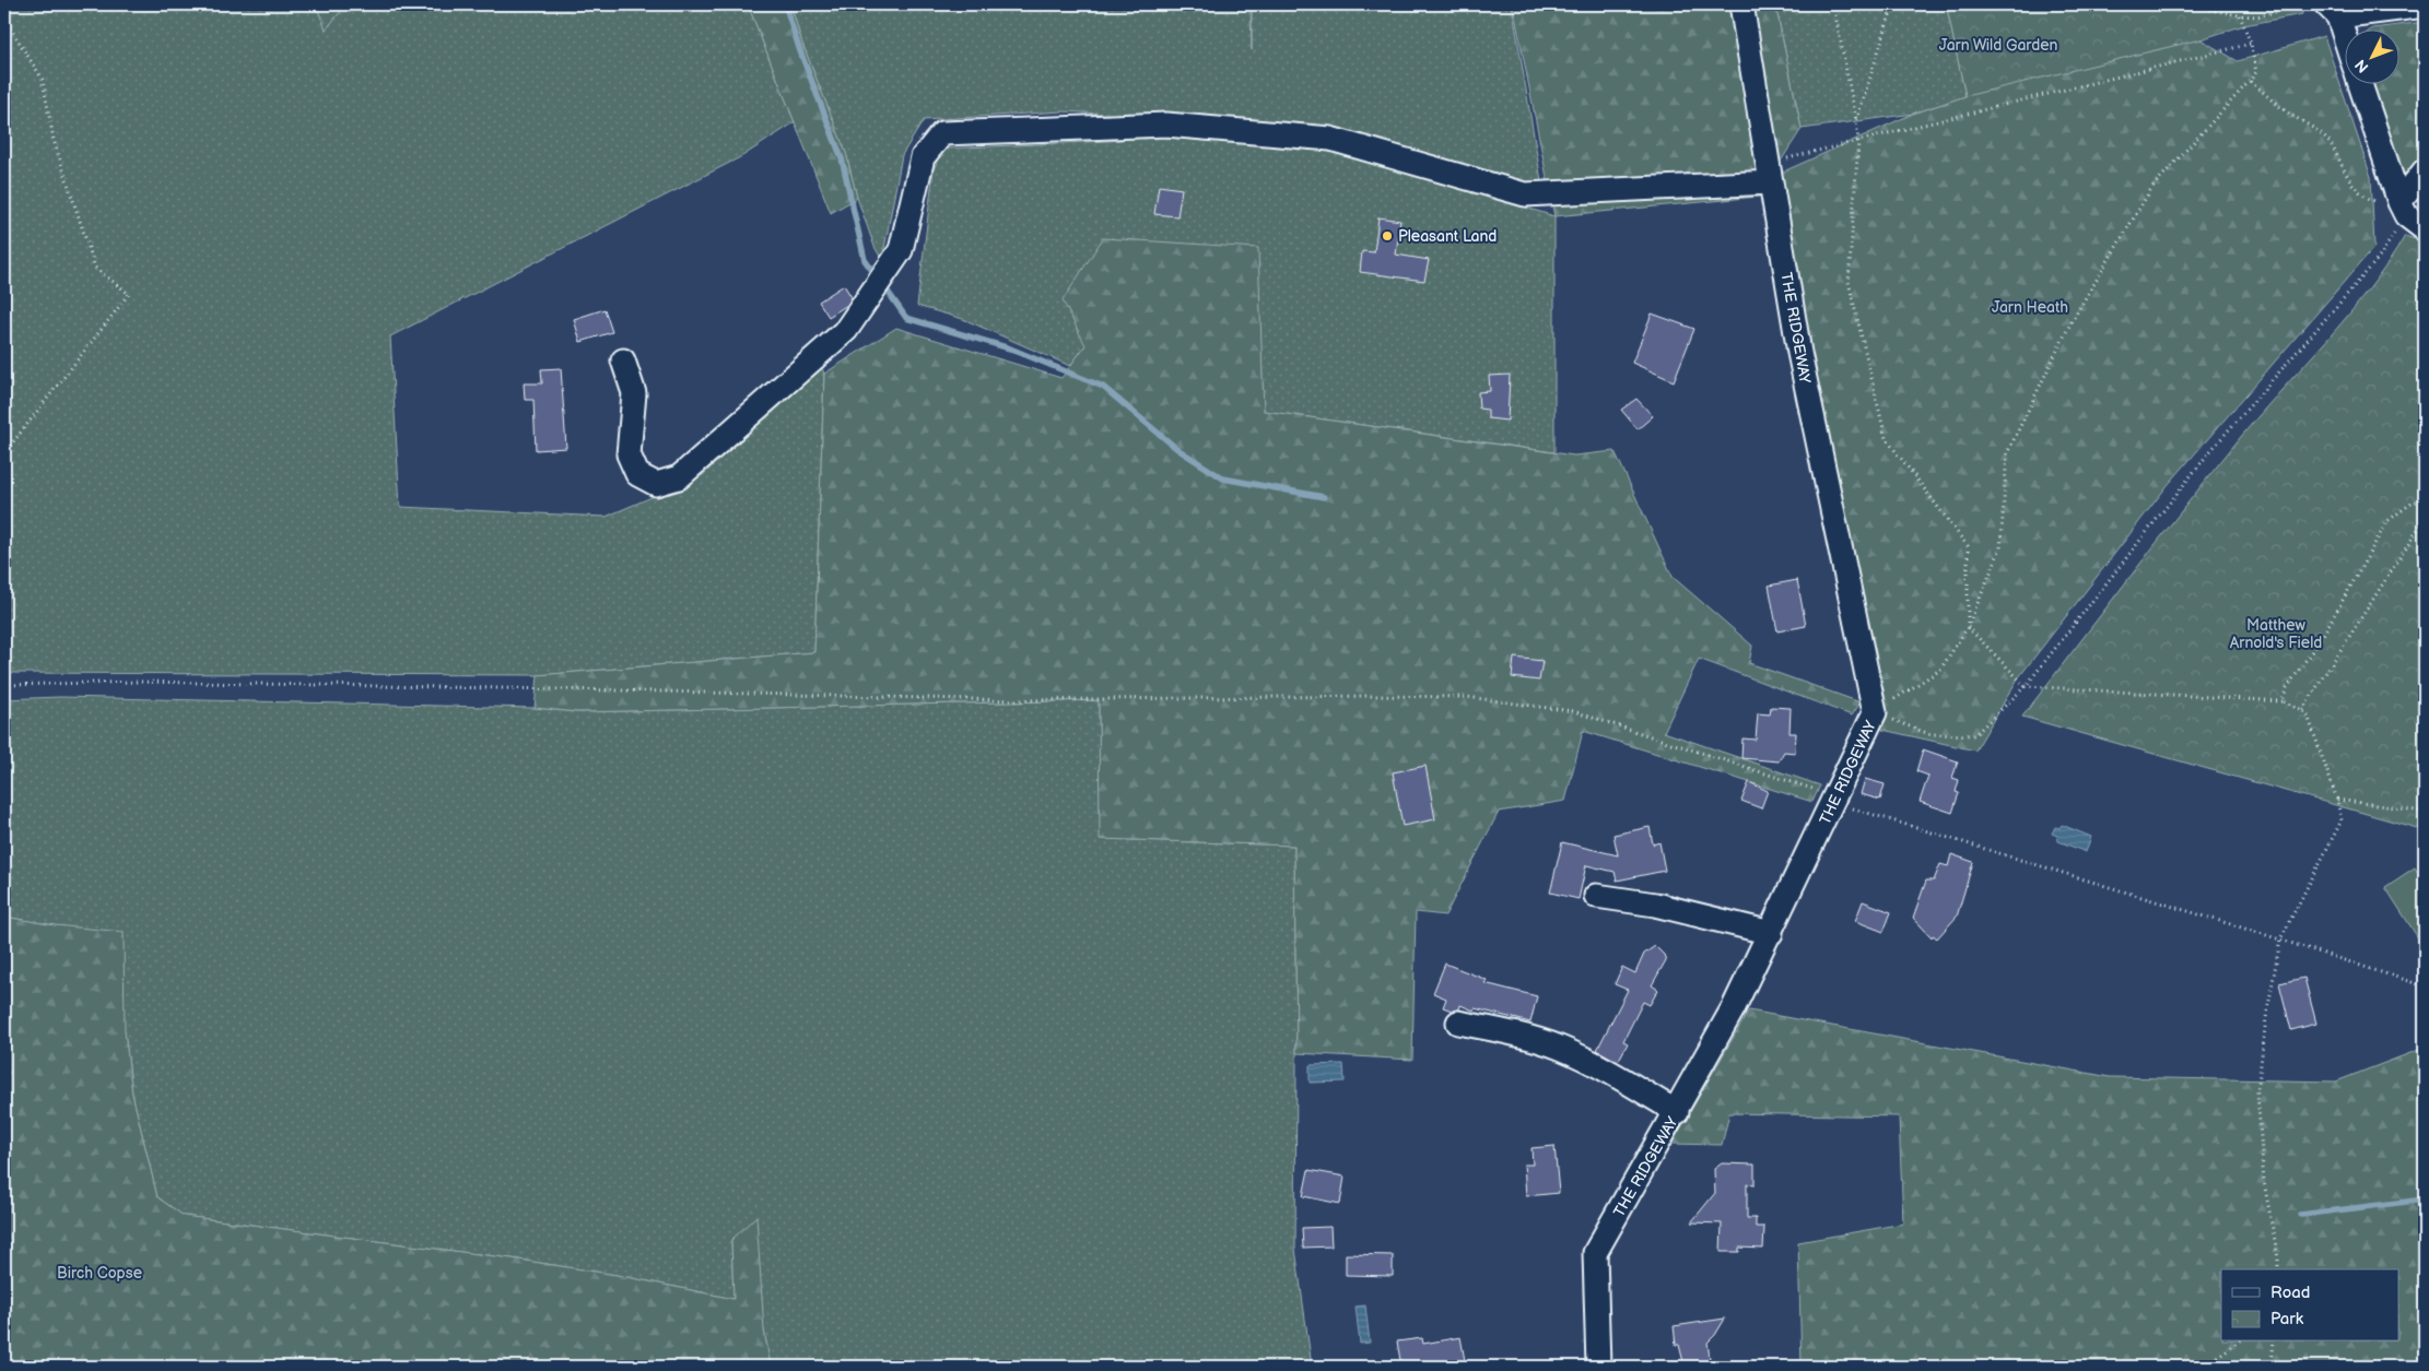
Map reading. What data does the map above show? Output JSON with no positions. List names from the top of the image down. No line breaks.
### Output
{"streets":{"street":["THE RIDGEWAY"]},"parks":["Jarn Wild Garden","Jarn Heath","Matthew Arnold's Field","Birch Copse"],"places":["Pleasant Land"],"legend":["Road","Park"],"north":"bottom left"}
